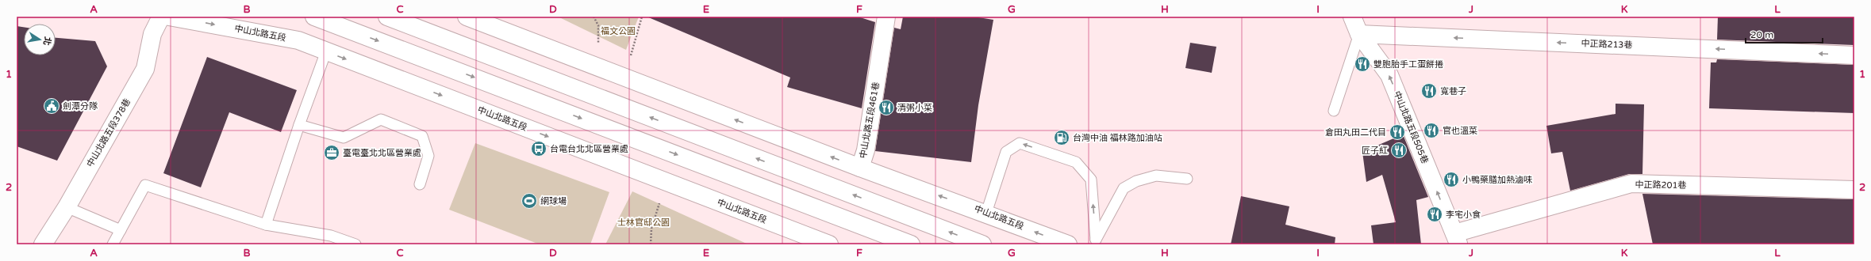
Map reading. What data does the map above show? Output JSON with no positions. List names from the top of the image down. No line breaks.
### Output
{"streets":{"main road":["中山北路五段","中正路213巷","中山北路五段461巷","中山北路五段505巷","中山北路五段378巷","中正路201巷"]},"crossings":[["中山北路五段","中山北路五段461巷"],["中正路213巷","中山北路五段505巷"],["中山北路五段505巷","中正路201巷"]],"one_way":["中正路213巷","中山北路五段505巷"],"parks":["福文公園","士林官邸公園"],"places":{"restaurant":["雙胞胎手工蛋餅捲","寬巷子","清粥小菜","官也溫菜","倉田丸田二代目","匠子紅","小鴨藥膳加熱滷味","李宅小食"],"public building":["劍潭分隊"],"fuel station":["台灣中油 福林路加油站"],"bus stop":["台電台北北區營業處"],"office":["臺電臺北北區營業處"],"sports":["網球場"]},"scale_bar":"20 m","north":"right","grid":{"columns":["A","B","C","D","E","F","G","H","I","J","K","L"],"rows":["1","2"]}}
